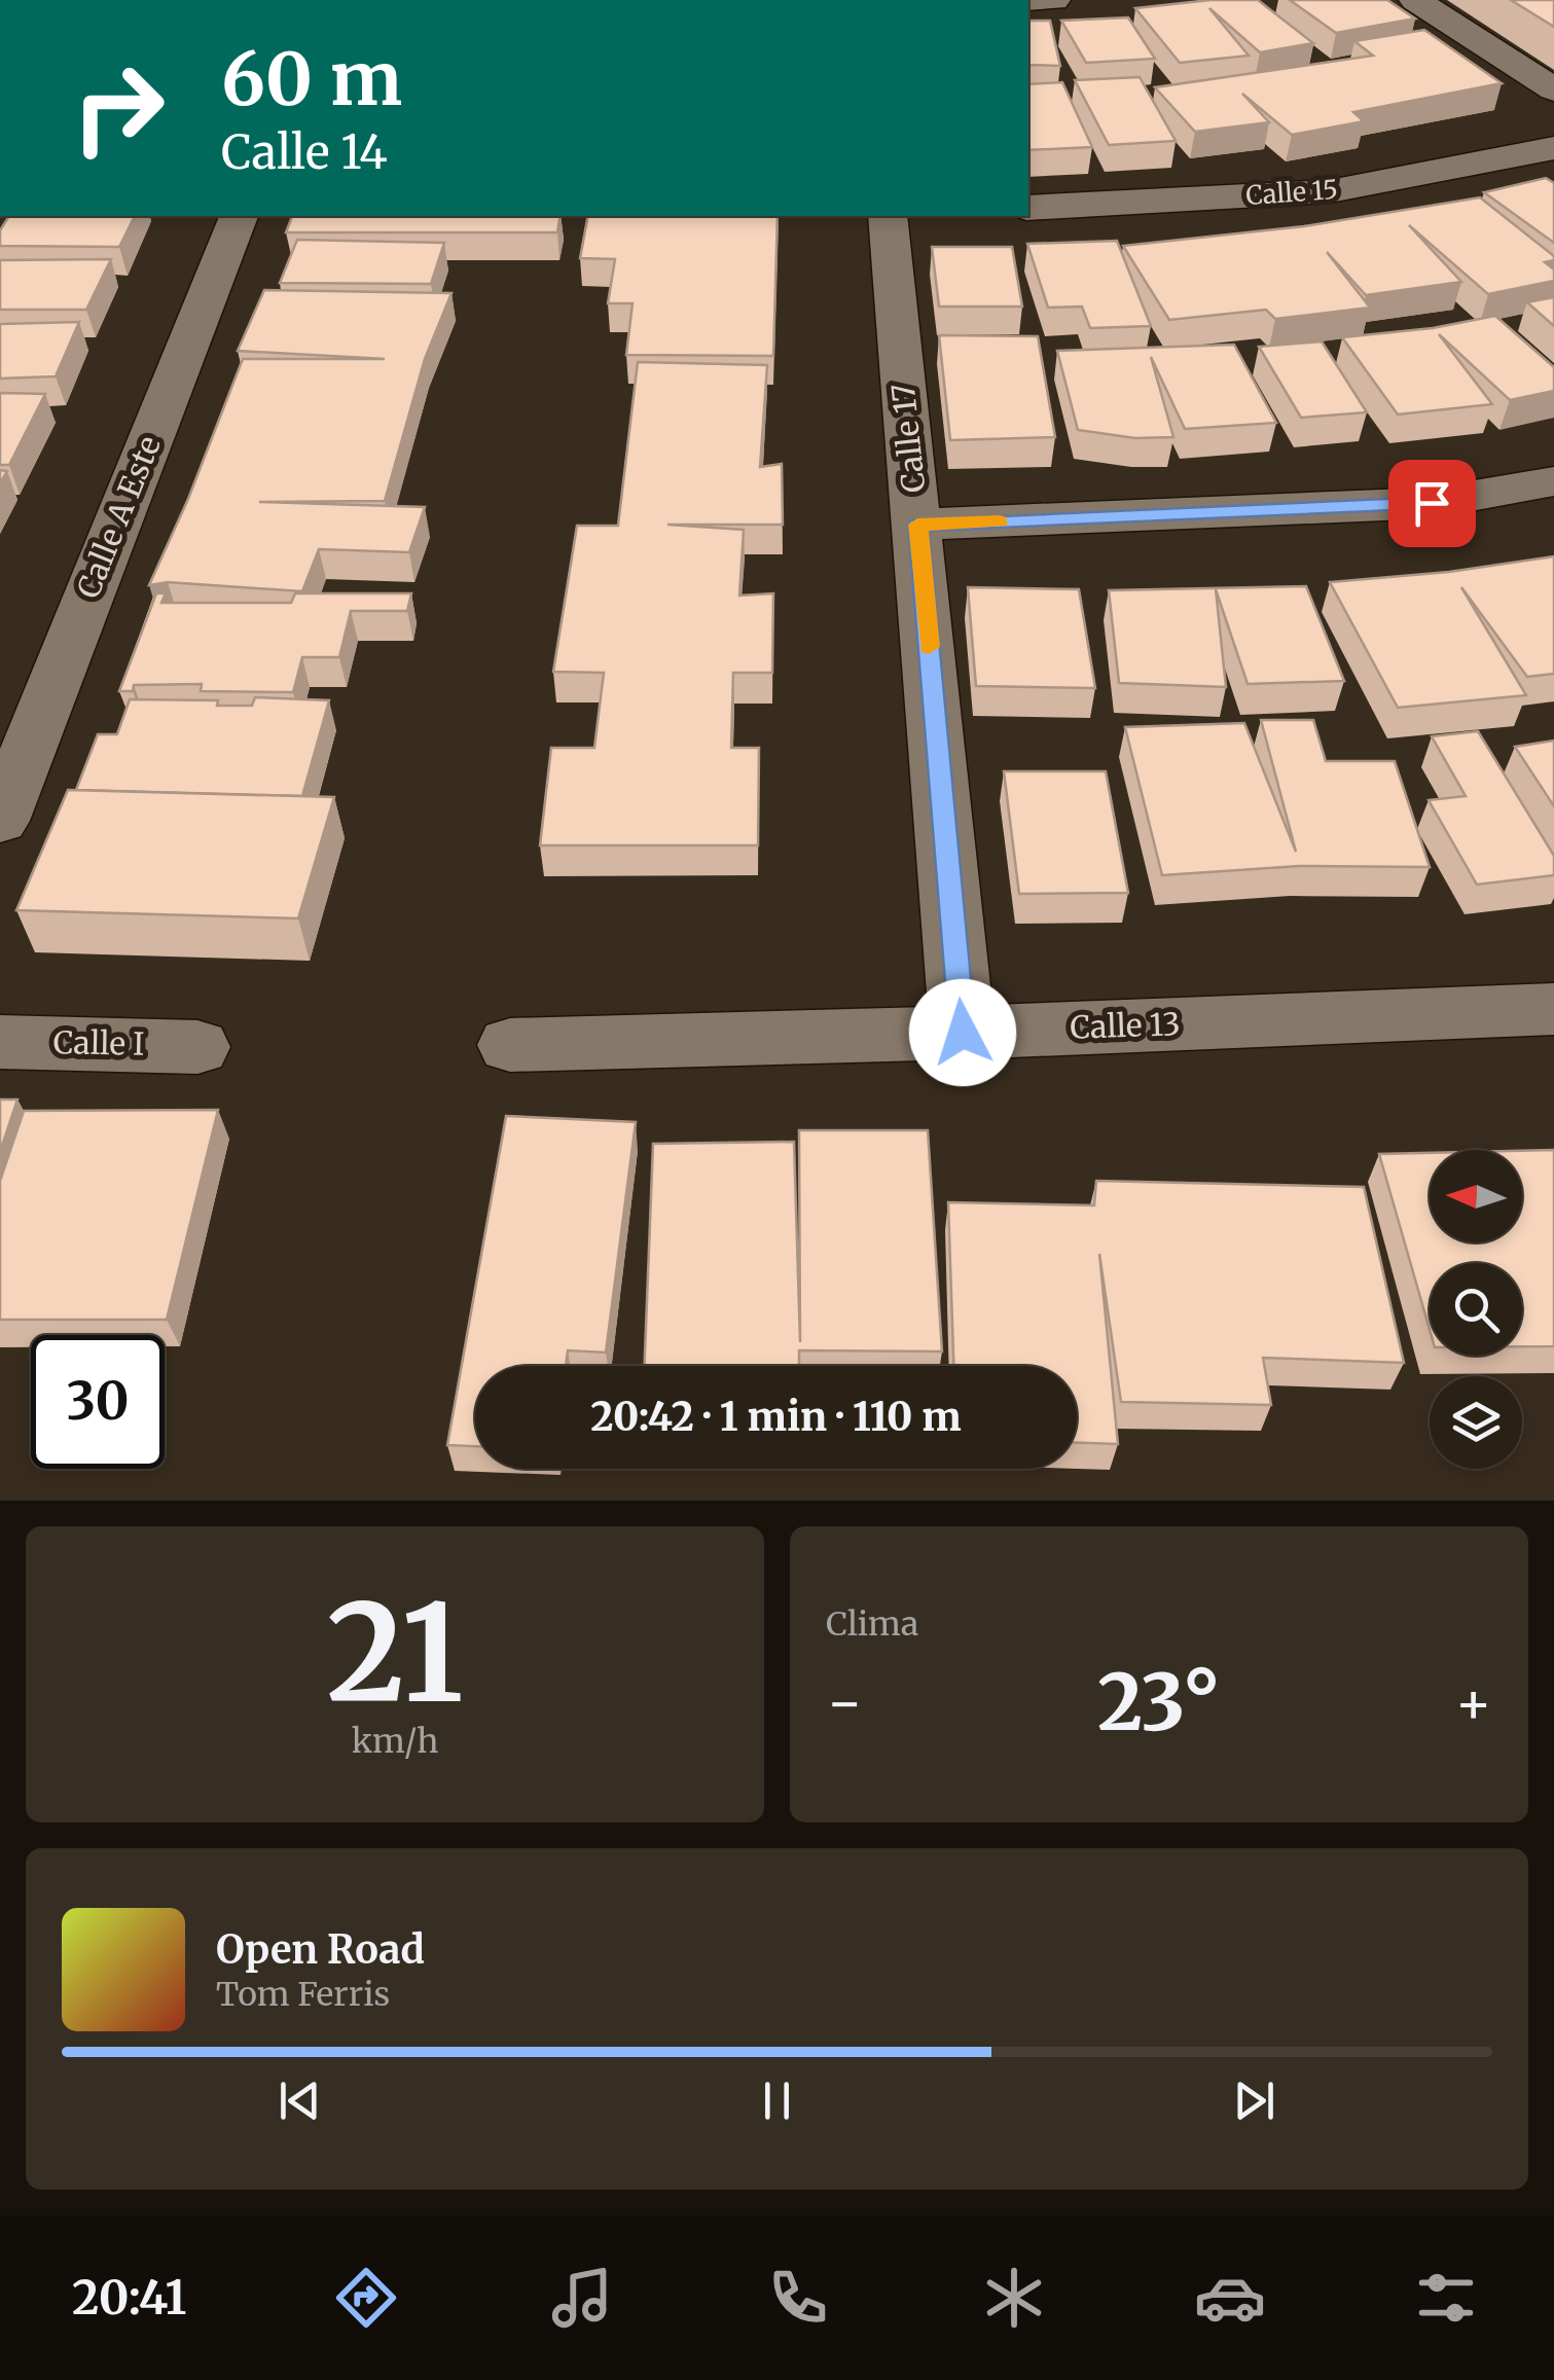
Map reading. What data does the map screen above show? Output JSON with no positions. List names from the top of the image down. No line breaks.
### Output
{"streets":{"street":["Calle 15","Calle 17","Calle A Este","Calle 13","Calle I"]},"crossings":[["Calle 17","Calle 13"]],"north":"left","page":{"turn":["60 m","Calle 14"],"limit":"30","trip":"20:42 · 1 min · 110 m","tile":[["21","km/h"],"Clima"],"heat":["−","23°","+"],"song":["Open Road","Tom Ferris"],"tabs":"20:41"}}
